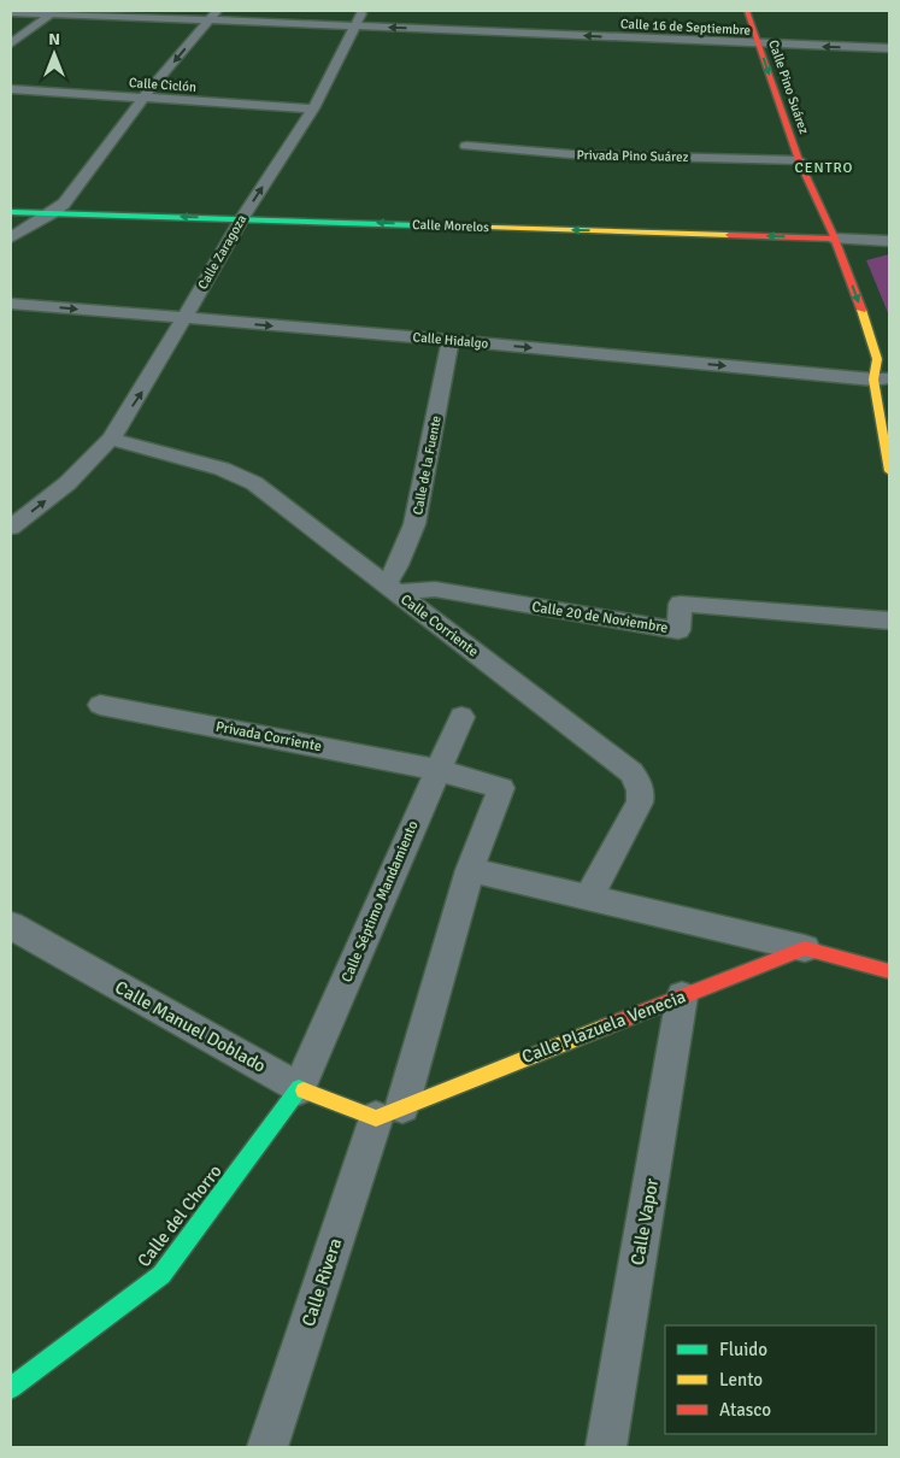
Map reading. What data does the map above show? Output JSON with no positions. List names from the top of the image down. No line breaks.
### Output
{"streets":{"street":["Calle 16 de Septiembre","Calle Ciclón","Calle Pino Suárez","Privada Pino Suárez","Calle Morelos","Calle Zaragoza","Calle Hidalgo","Calle de la Fuente","Calle 20 de Noviembre","Calle Corriente","Privada Corriente","Calle Séptimo Mandamiento","Calle Manuel Doblado","Calle Plazuela Venecia","Calle del Chorro","Calle Vapor","Calle Rivera"]},"crossings":[["Calle 16 de Septiembre","Calle Pino Suárez"],["Calle 16 de Septiembre","Calle Zaragoza"],["Calle Ciclón","Calle Zaragoza"],["Calle Pino Suárez","Privada Pino Suárez"],["Calle Pino Suárez","Calle Morelos"],["Calle Pino Suárez","Calle Hidalgo"],["Calle Morelos","Calle Zaragoza"],["Calle Zaragoza","Calle Hidalgo"],["Calle Zaragoza","Calle Corriente"],["Calle Hidalgo","Calle de la Fuente"],["Calle de la Fuente","Calle 20 de Noviembre"],["Calle de la Fuente","Calle Corriente"],["Calle 20 de Noviembre","Calle Corriente"],["Privada Corriente","Calle Séptimo Mandamiento"],["Calle Séptimo Mandamiento","Calle Manuel Doblado"],["Calle Séptimo Mandamiento","Calle del Chorro"],["Calle Manuel Doblado","Calle Plazuela Venecia"],["Calle Manuel Doblado","Calle del Chorro"],["Calle Manuel Doblado","Calle Rivera"],["Calle Plazuela Venecia","Calle Vapor"],["Calle Plazuela Venecia","Calle Rivera"]],"one_way":["Calle 16 de Septiembre","Calle Pino Suárez","Calle Morelos","Calle Hidalgo"],"districts":["CENTRO"],"legend":["Fluido","Lento","Atasco"],"north":"top"}
